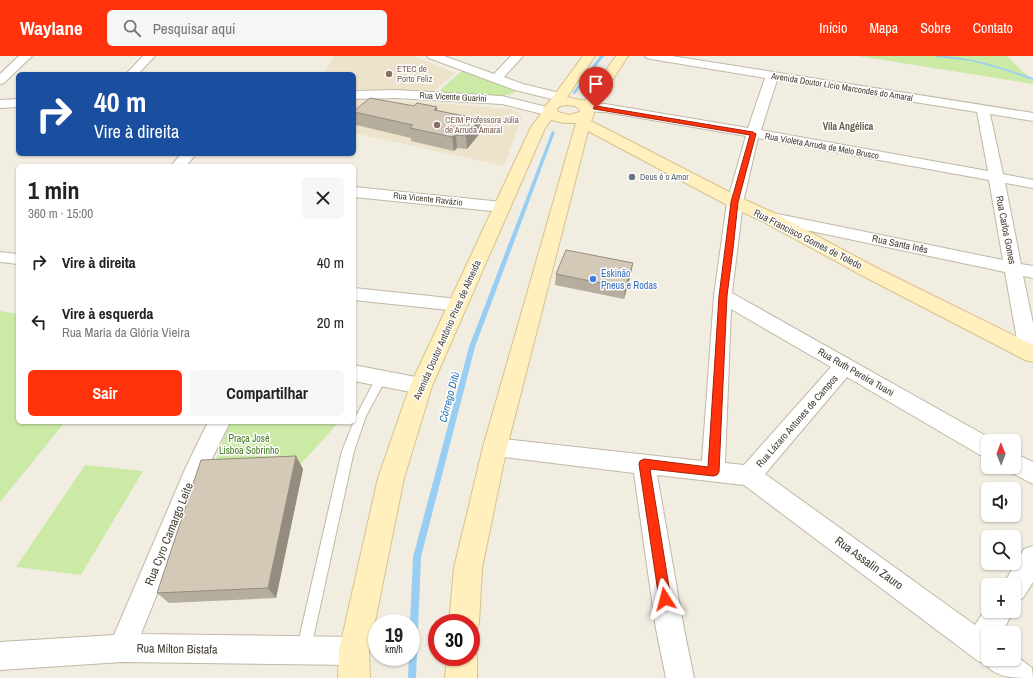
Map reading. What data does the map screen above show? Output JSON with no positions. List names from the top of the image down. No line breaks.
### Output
{"streets":{"main road":["Rua Francisco Gomes de Toledo","Avenida Doutor Antônio Pires de Almeida"],"street":["Avenida Doutor Lício Marcondes do Amaral","Rua Vicente Guarini","Rua Violeta Arruda de Melo Brusco","Rua Vicente Ravázio","Rua Carlos Gomes","Rua Santa Inês","Rua Ruth Pereira Tuani","Rua Lázaro Antunes de Campos","Rua Cyro Camargo Leite","Rua Assalin Zauro","Rua Milton Bistafa"]},"crossings":[["Avenida Doutor Lício Marcondes do Amaral","Rua Carlos Gomes"],["Rua Vicente Guarini","Avenida Doutor Antônio Pires de Almeida"],["Rua Violeta Arruda de Melo Brusco","Rua Carlos Gomes"],["Rua Violeta Arruda de Melo Brusco","Rua Francisco Gomes de Toledo"],["Rua Vicente Ravázio","Avenida Doutor Antônio Pires de Almeida"],["Rua Carlos Gomes","Rua Francisco Gomes de Toledo"],["Rua Carlos Gomes","Rua Santa Inês"],["Rua Francisco Gomes de Toledo","Rua Santa Inês"],["Avenida Doutor Antônio Pires de Almeida","Rua Milton Bistafa"],["Rua Ruth Pereira Tuani","Rua Lázaro Antunes de Campos"],["Rua Lázaro Antunes de Campos","Rua Assalin Zauro"],["Rua Cyro Camargo Leite","Rua Milton Bistafa"]],"districts":["Vila Angélica"],"water":["Córrego Ditú"],"parks":["Praça José Lisboa Sobrinho"],"places":["ETEC de Porto Feliz","CEIM Professora Júlia de Arruda Amaral","Deus é o Amor","Eskinão Pneus e Rodas"],"north":"top","page":{"header":"Waylane","search":"Pesquisar aqui","nav":["Início","Mapa","Sobre","Contato"],"turn":["40 m","Vire à direita"],"heading":["1 min","360 m · 15:00"],"list":[{"name":"Vire à direita","value":"40 m"},{"name":"Vire à esquerda","note":"Rua Maria da Glória Vieira","value":"20 m"}],"buttons":["Sair","Compartilhar"],"map_buttons":["+","−"],"speed":"19 km/h","limit":"30"}}
